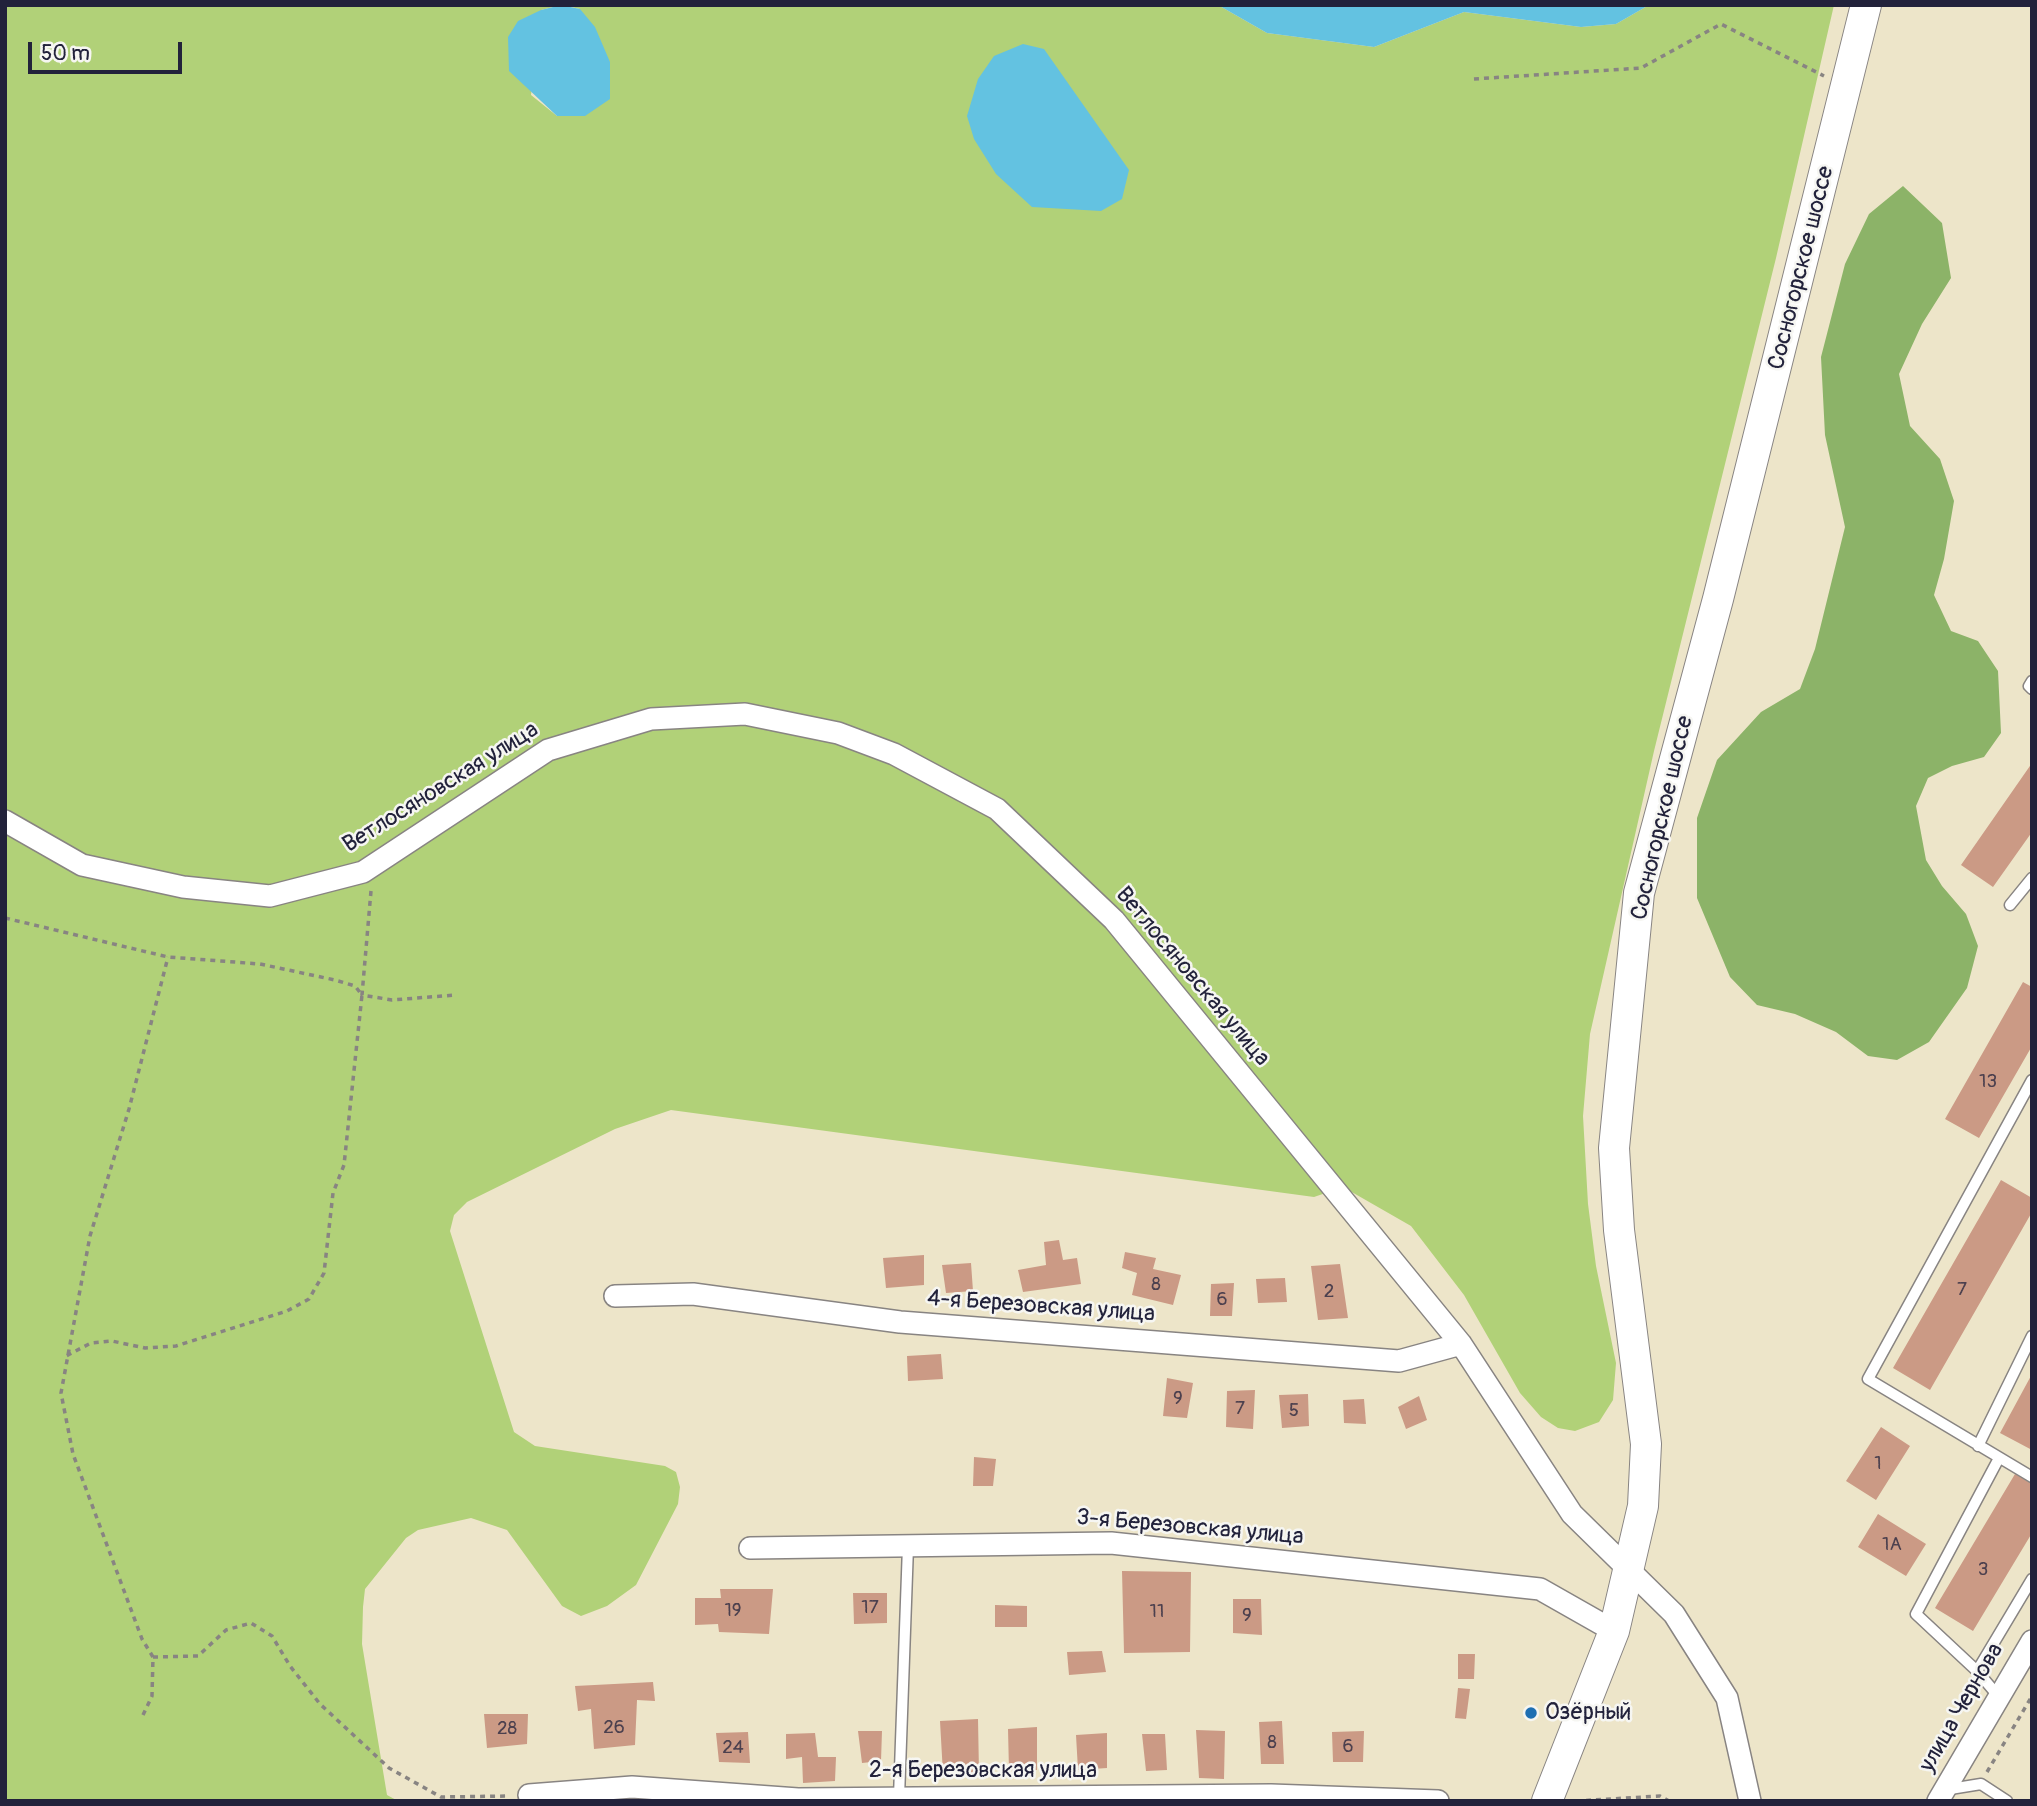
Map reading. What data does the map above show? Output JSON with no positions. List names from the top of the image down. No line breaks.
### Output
{"streets":{"main road":["Сосногорское шоссе"],"street":["Ветлосяновская улица","4-я Березовская улица","3-я Березовская улица","улица Чернова","2-я Березовская улица"]},"crossings":[["Сосногорское шоссе","Ветлосяновская улица"],["Сосногорское шоссе","3-я Березовская улица"],["Ветлосяновская улица","4-я Березовская улица"]],"places":["Озёрный"],"house_numbers":["13","8","7","2","6","9","7","5","1","1А","3","17","19","11","9","26","28","8","6","24"],"scale_bar":"50 m"}
